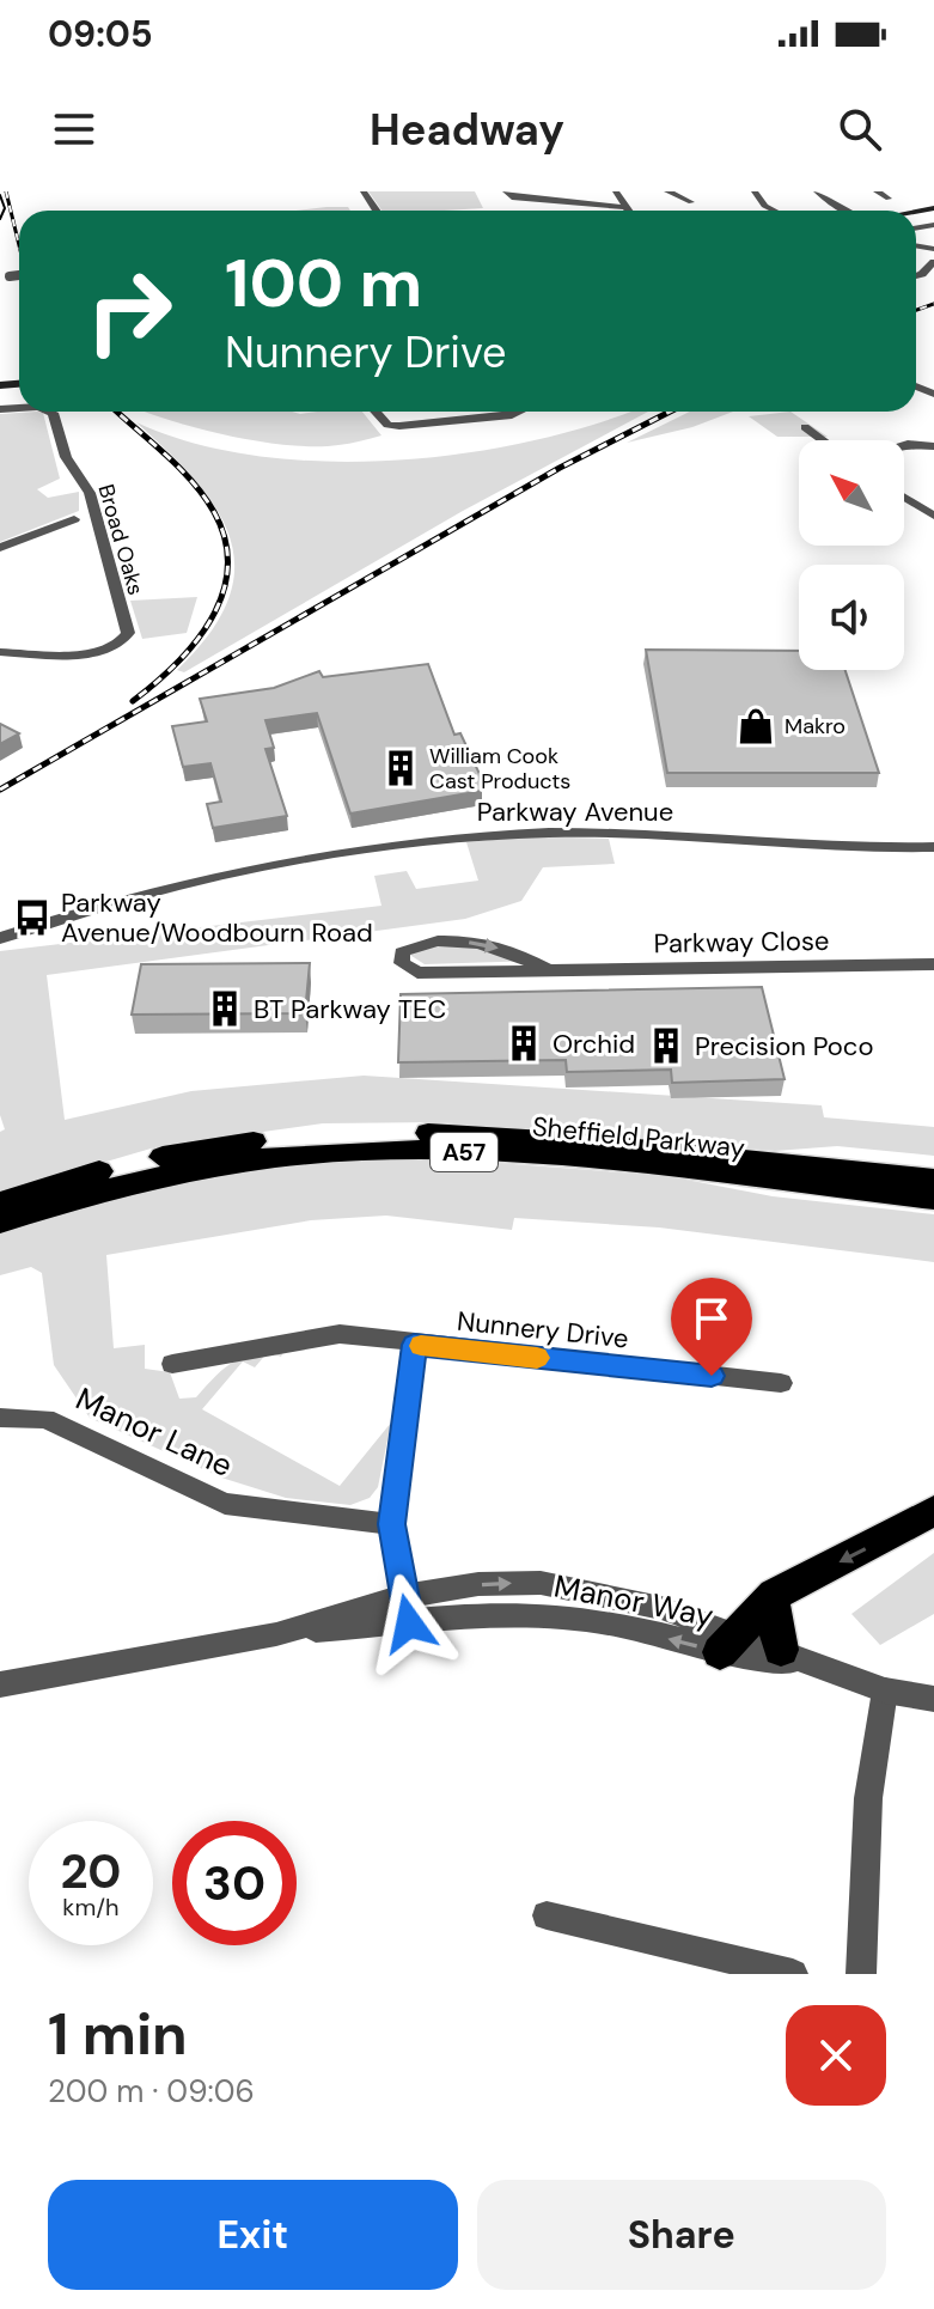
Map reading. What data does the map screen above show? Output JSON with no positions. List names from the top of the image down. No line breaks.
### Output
{"streets":{"highway":["Sheffield Parkway","A57"],"street":["Broad Oaks","Parkway Avenue","Parkway Close","Nunnery Drive","Manor Lane","Manor Way"]},"places":{"shop":["Makro"],"building":["William Cook Cast Products","BT Parkway TEC","Orchid","Precision Poco"],"bus stop":["Parkway Avenue/Woodbourn Road"]},"north":"top left","page":{"status":"09:05","header":"Headway","turn":["100 m","Nunnery Drive"],"speed":"20 km/h","limit":"30","heading":["1 min","200 m · 09:06"],"buttons":["Exit","Share"]}}
